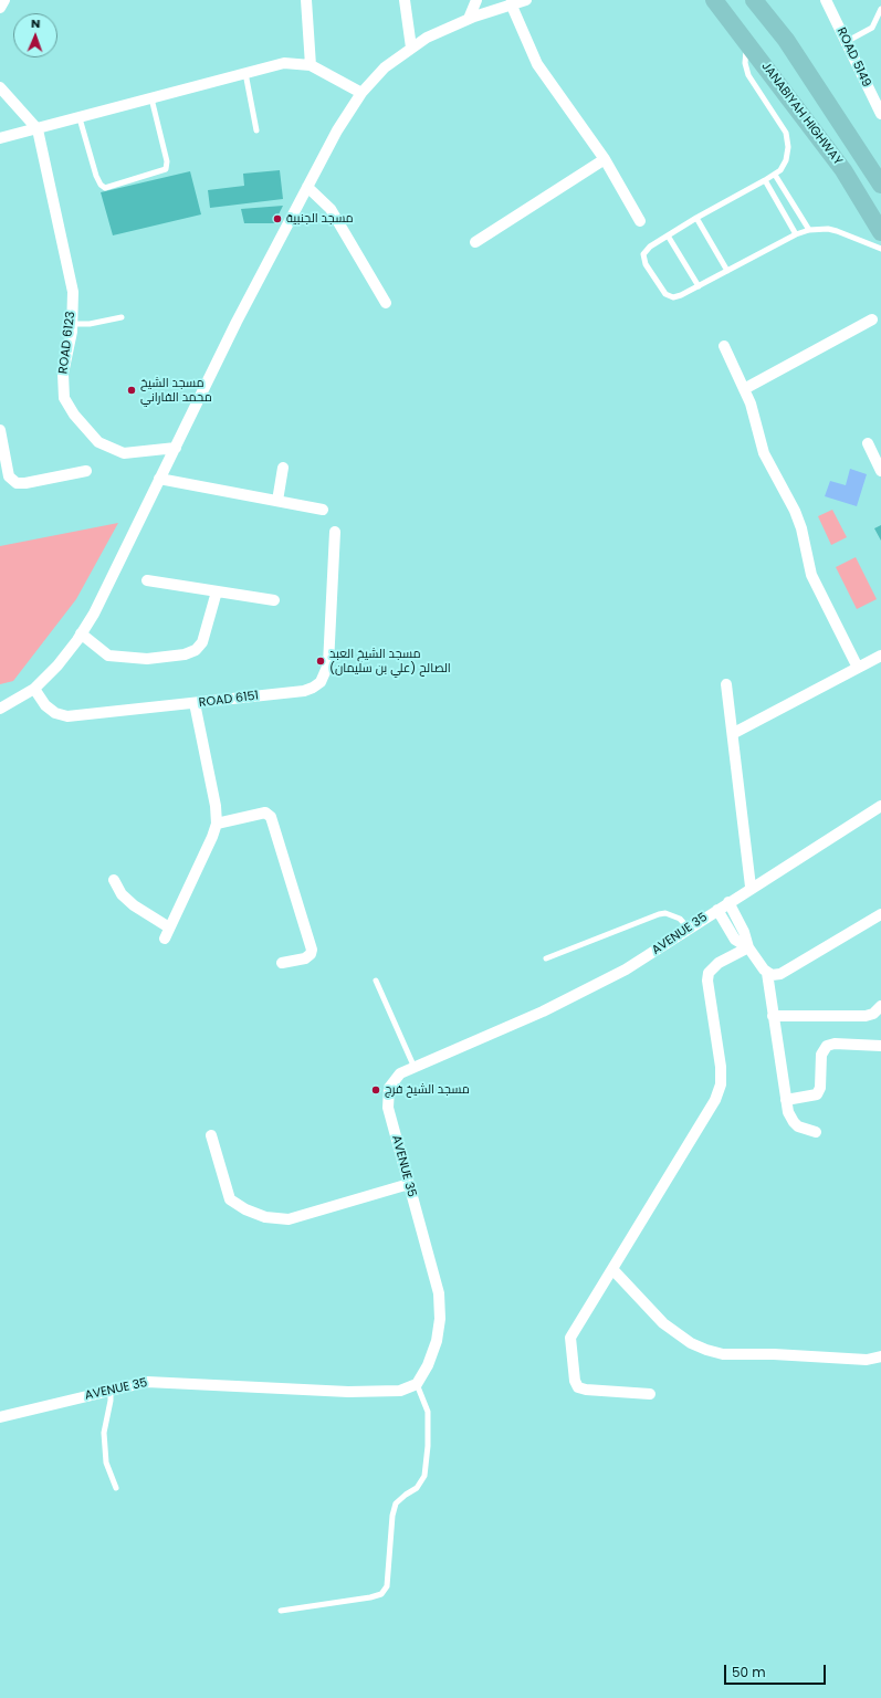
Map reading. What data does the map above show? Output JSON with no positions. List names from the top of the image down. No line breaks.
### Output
{"streets":{"main road":["JANABIYAH HIGHWAY"],"street":["ROAD 5149","ROAD 6123","ROAD 6151","AVENUE 35"]},"places":["مسجد الجنبية","مسجد الشيخ محمد الفاراني","مسجد الشيخ العبد الصالح (علي بن سليمان)","مسجد الشيخ فرج"],"scale_bar":"50 m","north":"top"}
